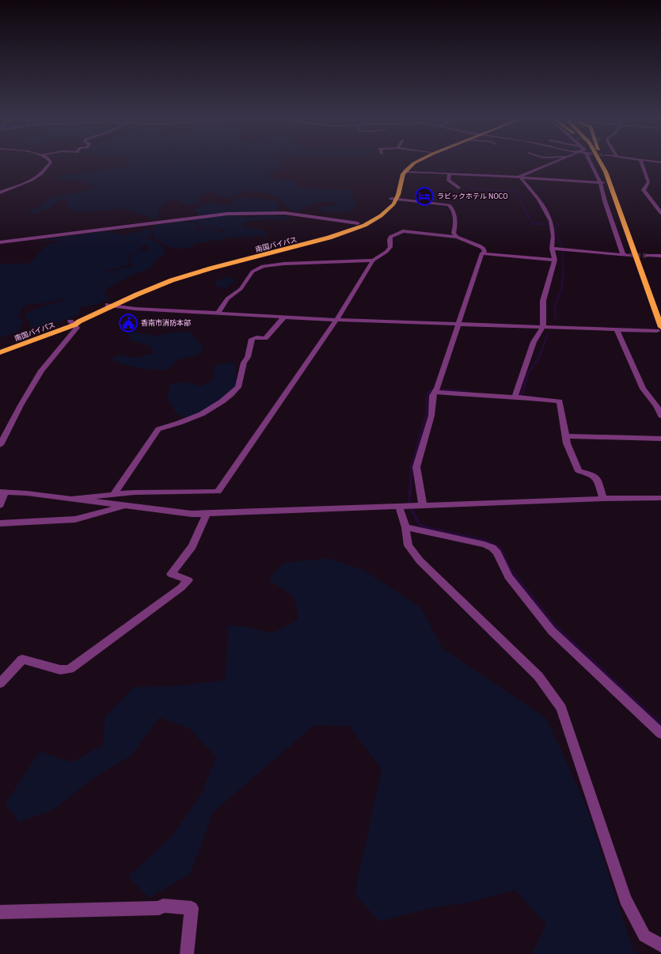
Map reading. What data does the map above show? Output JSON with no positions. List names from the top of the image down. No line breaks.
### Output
{"streets":{"highway":["南国バイパス"]},"places":{"hotel":["ラビックホテル NOCO"],"public building":["香南市消防本部"]}}
